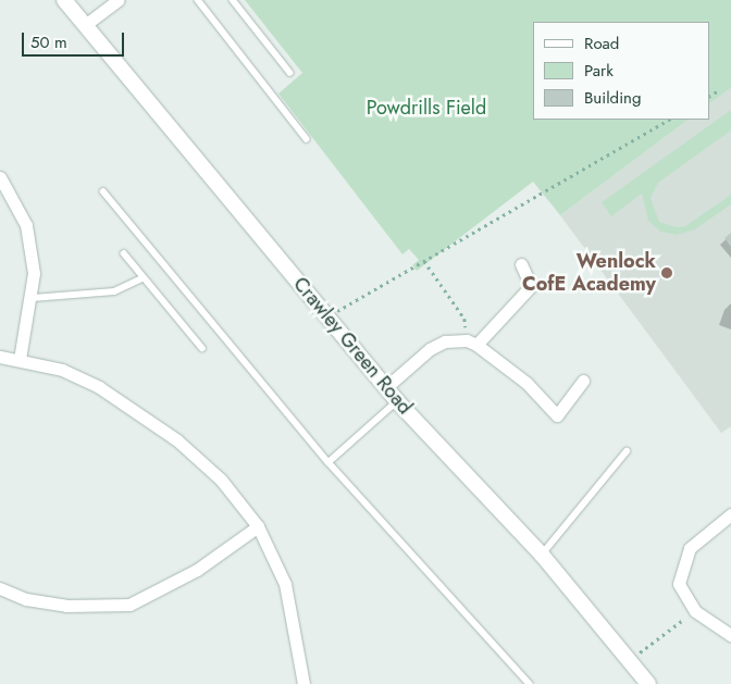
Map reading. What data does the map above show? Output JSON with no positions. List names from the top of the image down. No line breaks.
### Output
{"streets":{"street":["Crawley Green Road"]},"parks":["Powdrills Field"],"places":["Wenlock CofE Academy"],"legend":["Road","Park","Building"],"scale_bar":"50 m"}
